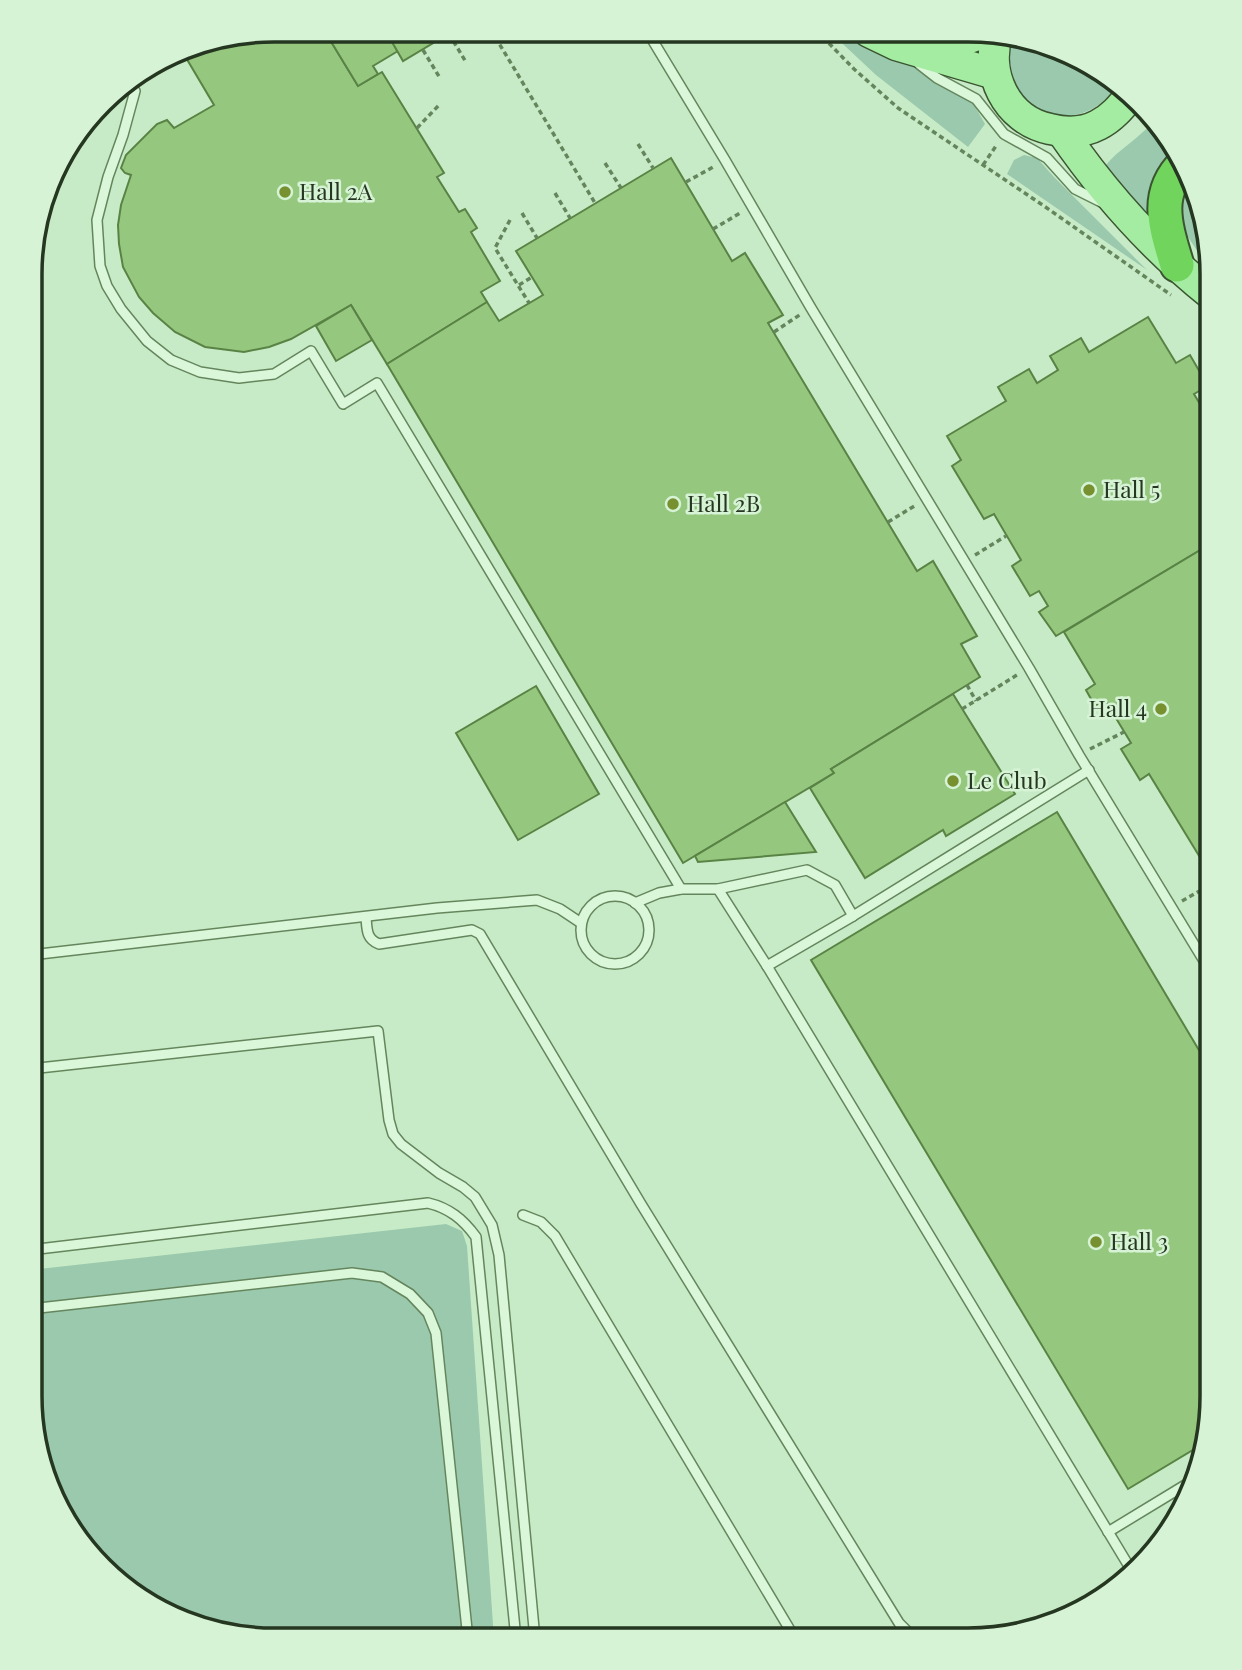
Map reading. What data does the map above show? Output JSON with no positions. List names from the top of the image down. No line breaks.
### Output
{"places":["Hall 2A","Hall 5","Hall 2B","Hall 4","Le Club","Hall 3"]}
